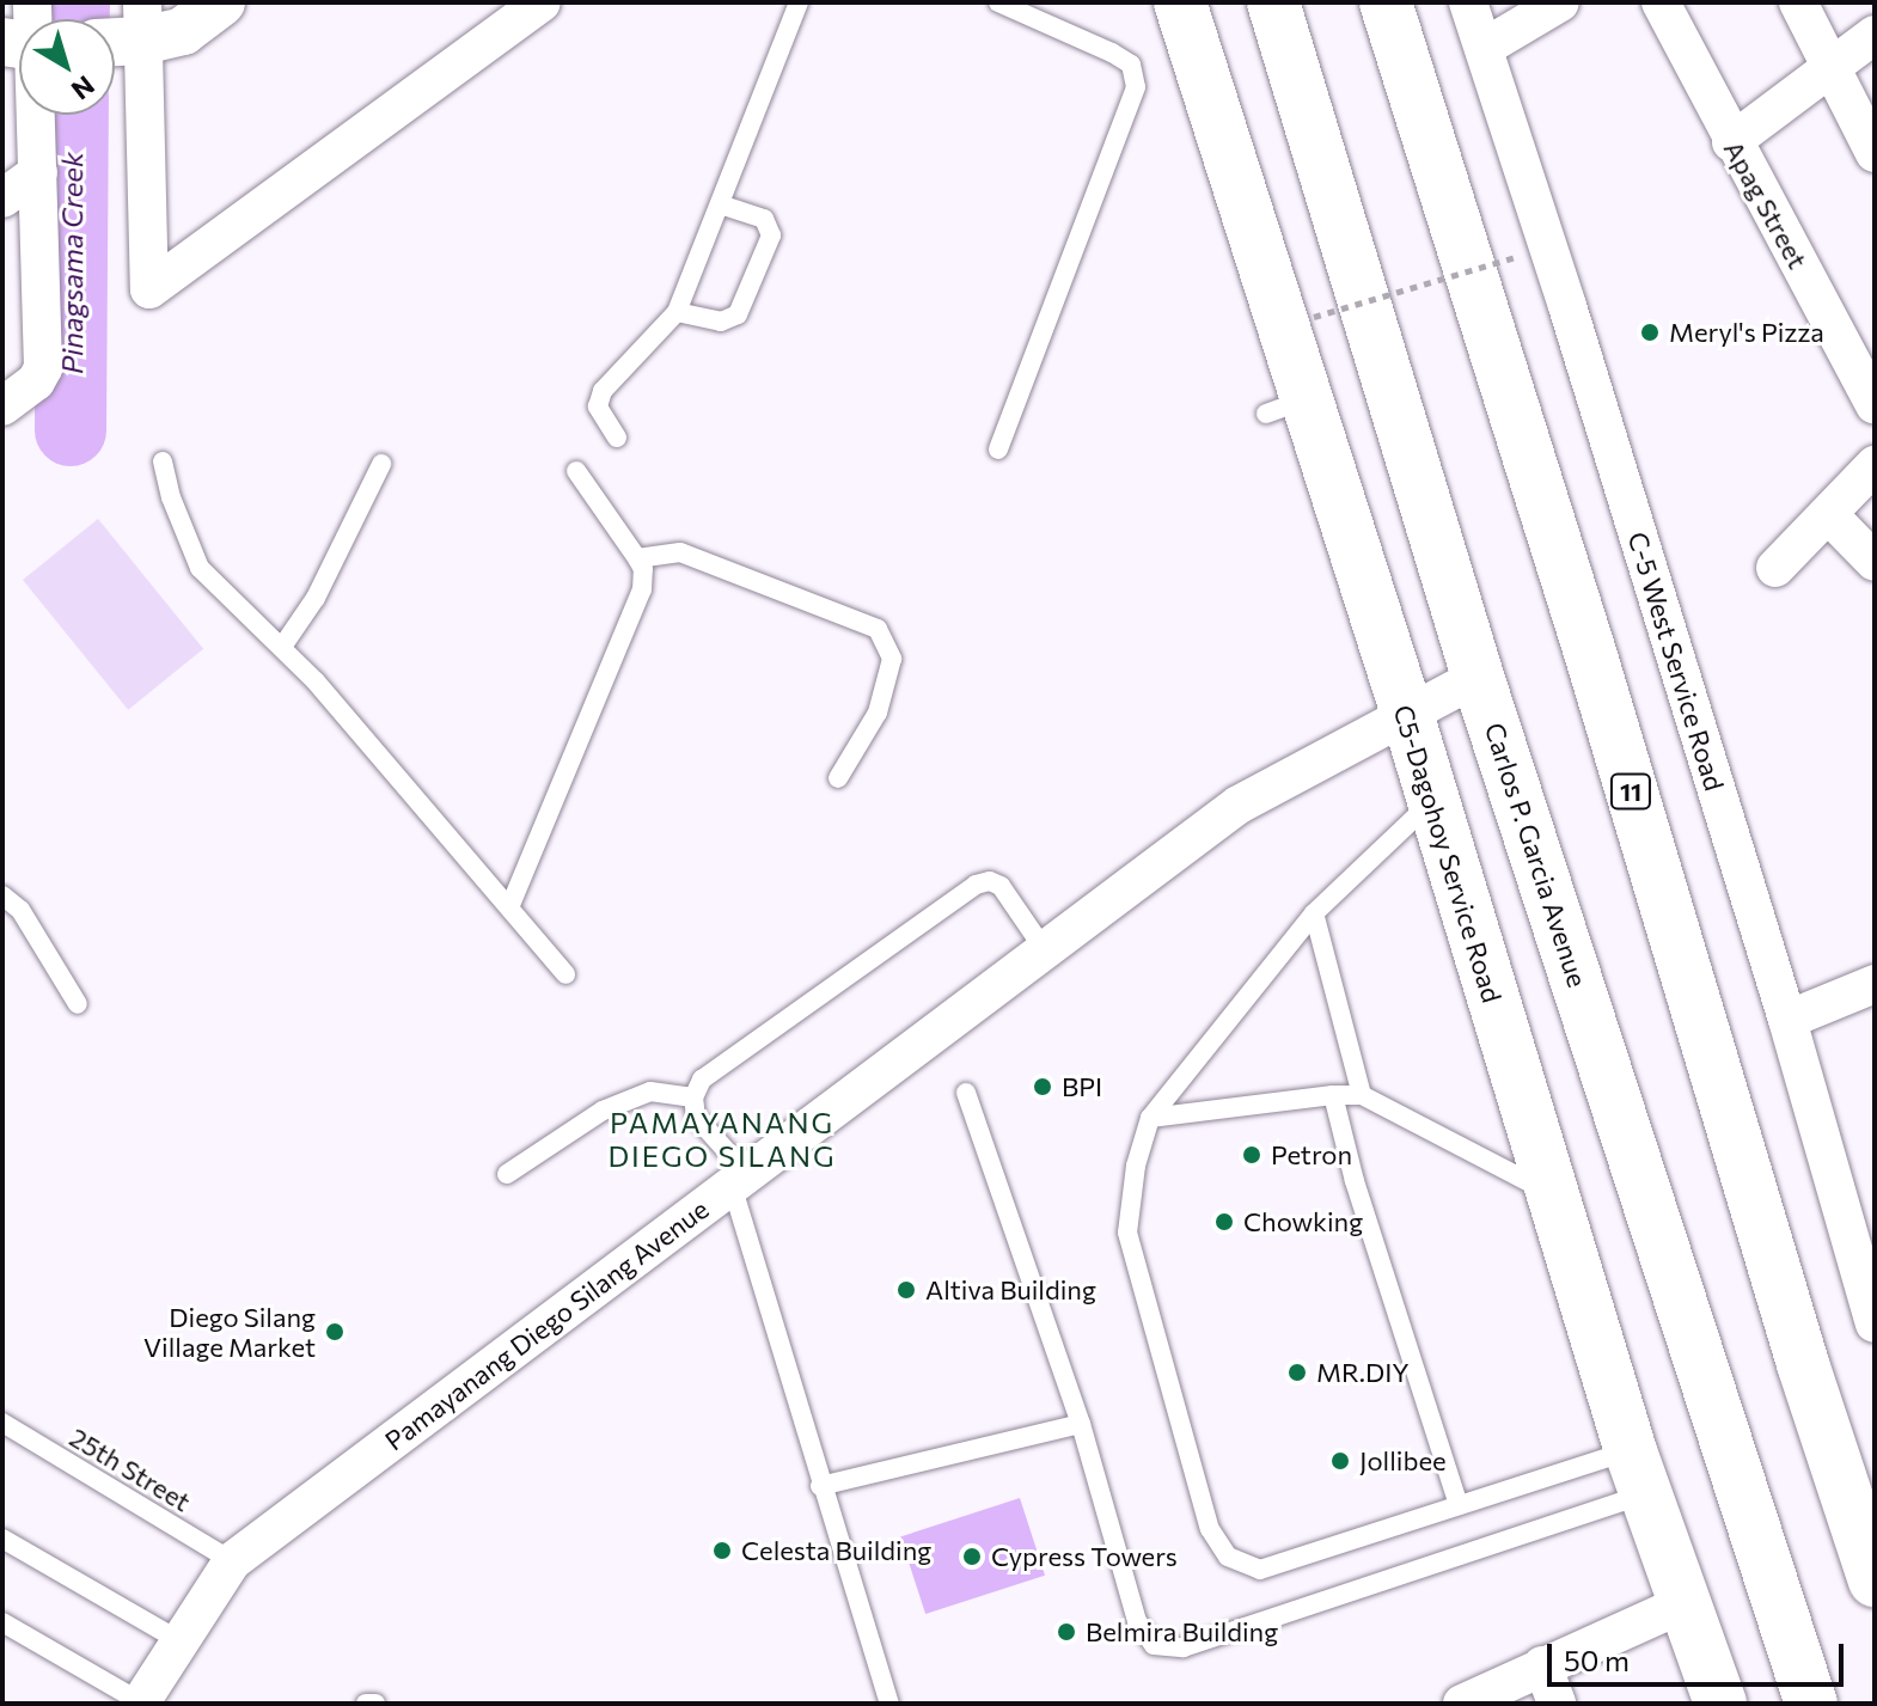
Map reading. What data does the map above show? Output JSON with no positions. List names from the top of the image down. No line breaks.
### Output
{"streets":{"main road":["11","C5-Dagohoy Service Road","Carlos P. Garcia Avenue"],"street":["Apag Street","C-5 West Service Road","Pamayanang Diego Silang Avenue"],"lane":["25th Street"]},"crossings":[["C5-Dagohoy Service Road","Pamayanang Diego Silang Avenue"],["Carlos P. Garcia Avenue","Pamayanang Diego Silang Avenue"],["Pamayanang Diego Silang Avenue","25th Street"]],"districts":["PAMAYANANG DIEGO SILANG"],"water":["Pinagsama Creek"],"places":["Meryl's Pizza","BPI","Petron","Chowking","Altiva Building","Diego Silang Village Market","MR.DIY","Jollibee","Celesta Building","Cypress Towers","Belmira Building"],"scale_bar":"50 m","north":"bottom right"}
